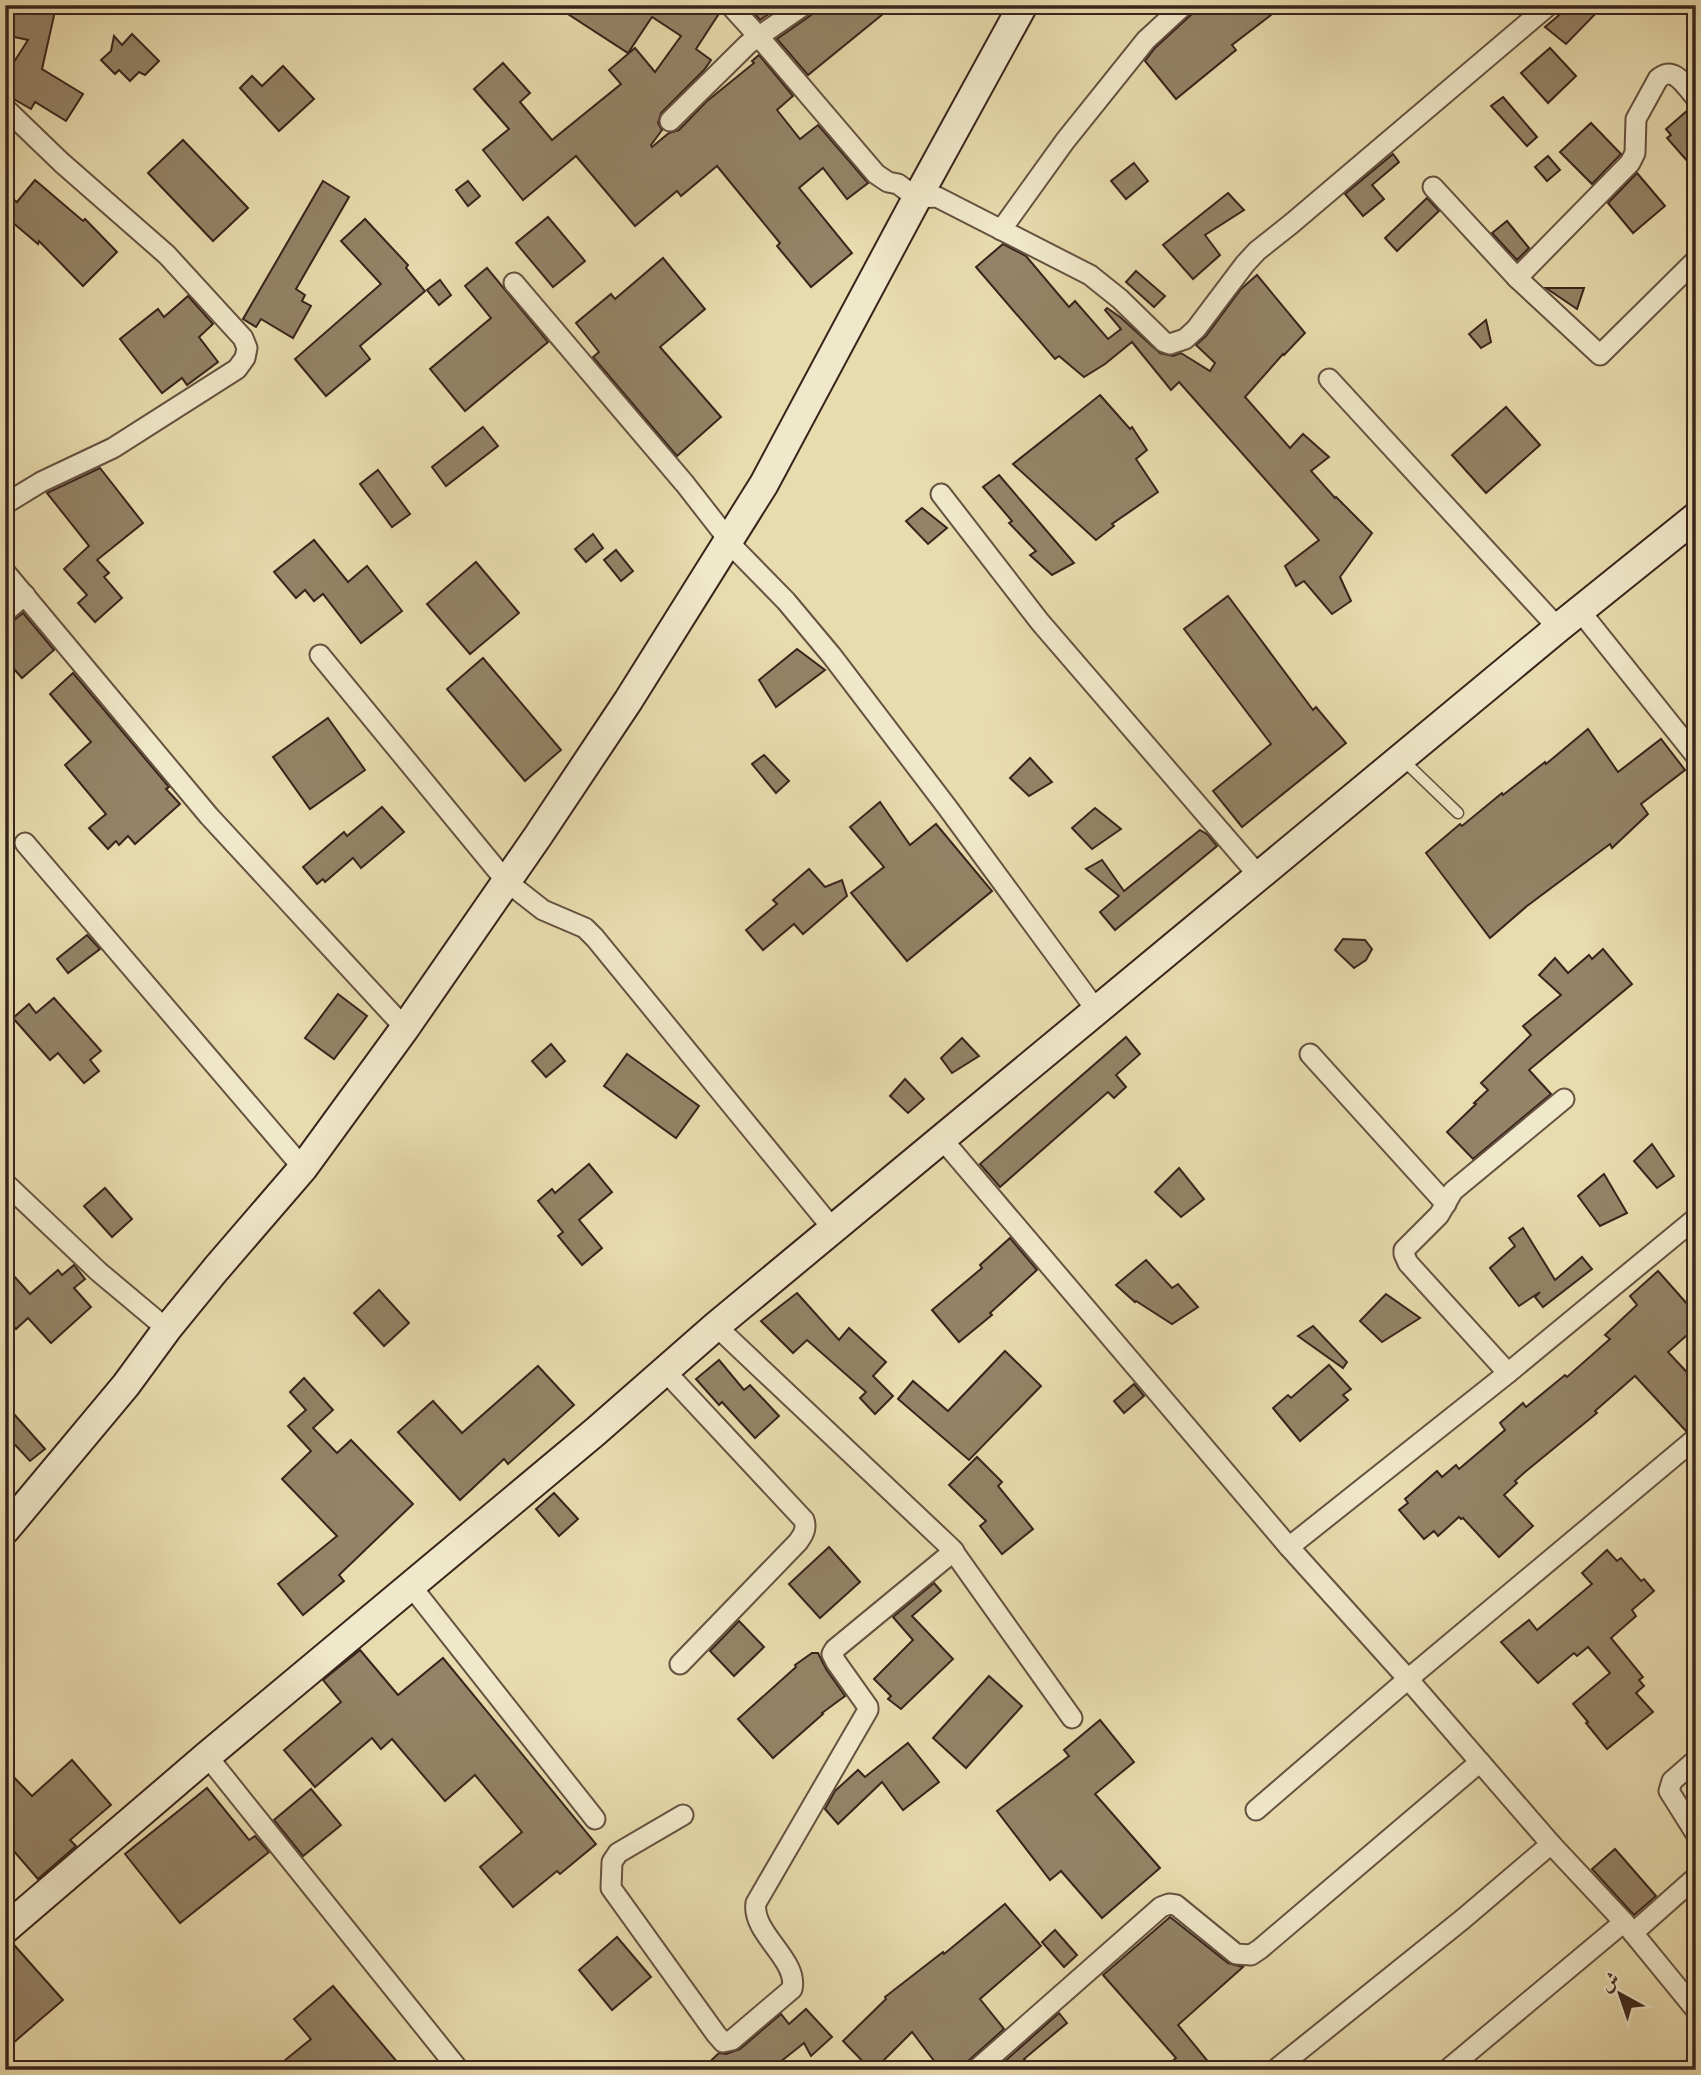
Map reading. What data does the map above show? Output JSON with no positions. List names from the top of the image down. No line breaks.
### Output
{"north":"top left"}
